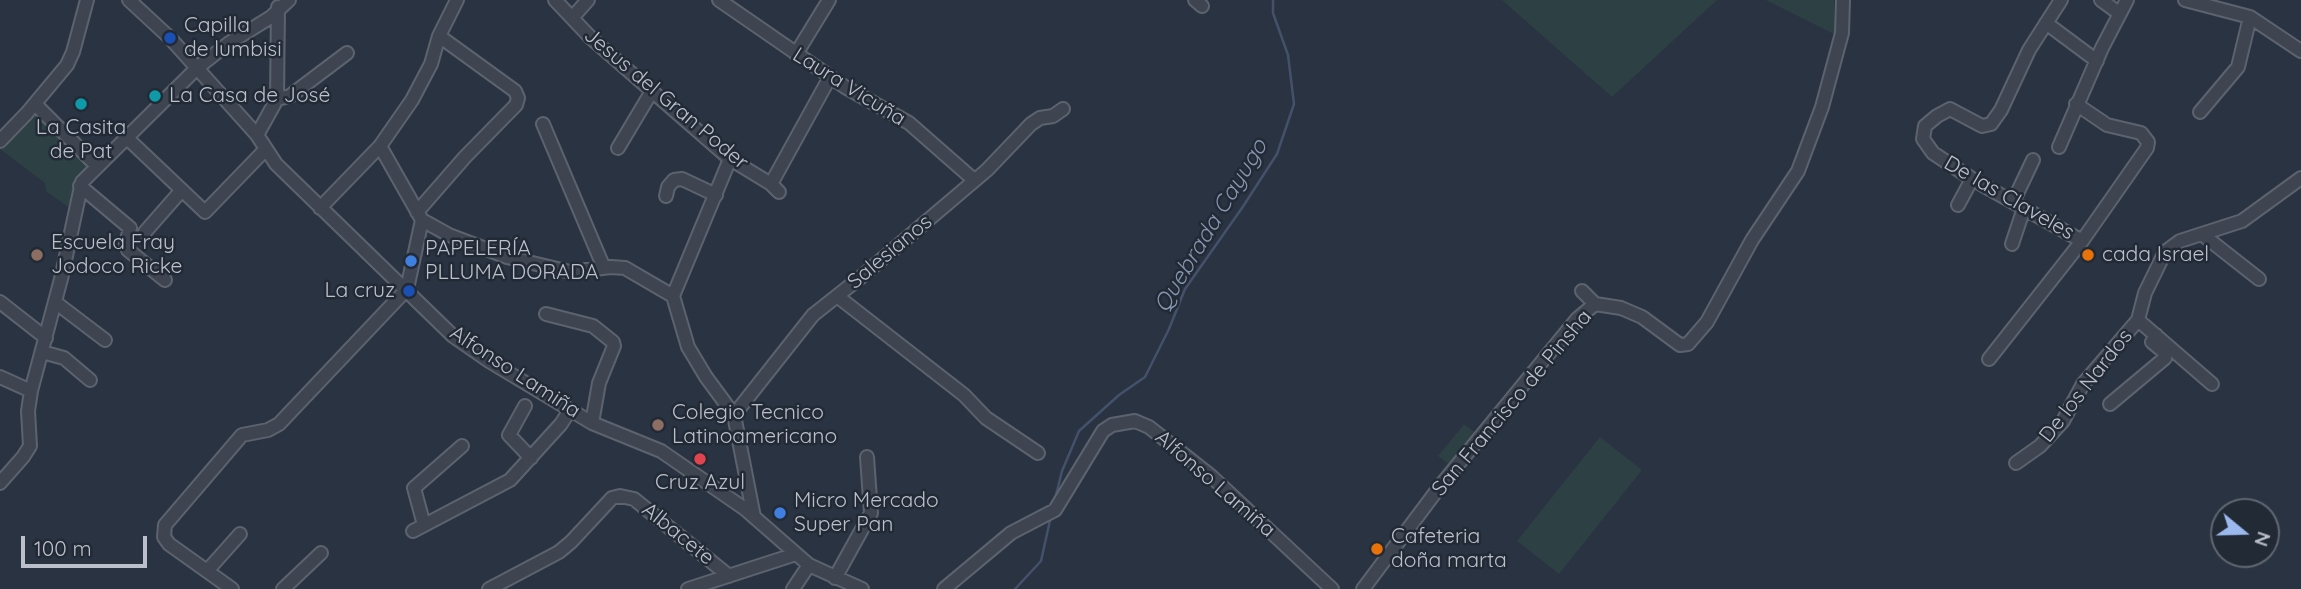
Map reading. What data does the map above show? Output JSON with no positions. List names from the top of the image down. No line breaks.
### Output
{"streets":{"street":["Laura Vicuña","Jesus del Gran Poder","De las Claveles","Salesianos","Alfonso Lamiña","De los Nardos","San Francisco de Pinsha","Albacete"]},"crossings":[["Laura Vicuña","Jesus del Gran Poder"],["Laura Vicuña","Salesianos"]],"water":["Quebrada Cayugo"],"places":["Capilla de lumbisi","La Casa de José","La Casita de Pat","Escuela Fray Jodoco Ricke","cada Israel","PAPELERÍA PLLUMA DORADA","La cruz","Colegio Tecnico Latinoamericano","Cruz Azul","Micro Mercado Super Pan","Cafeteria doña marta"],"scale_bar":"100 m","north":"right"}
